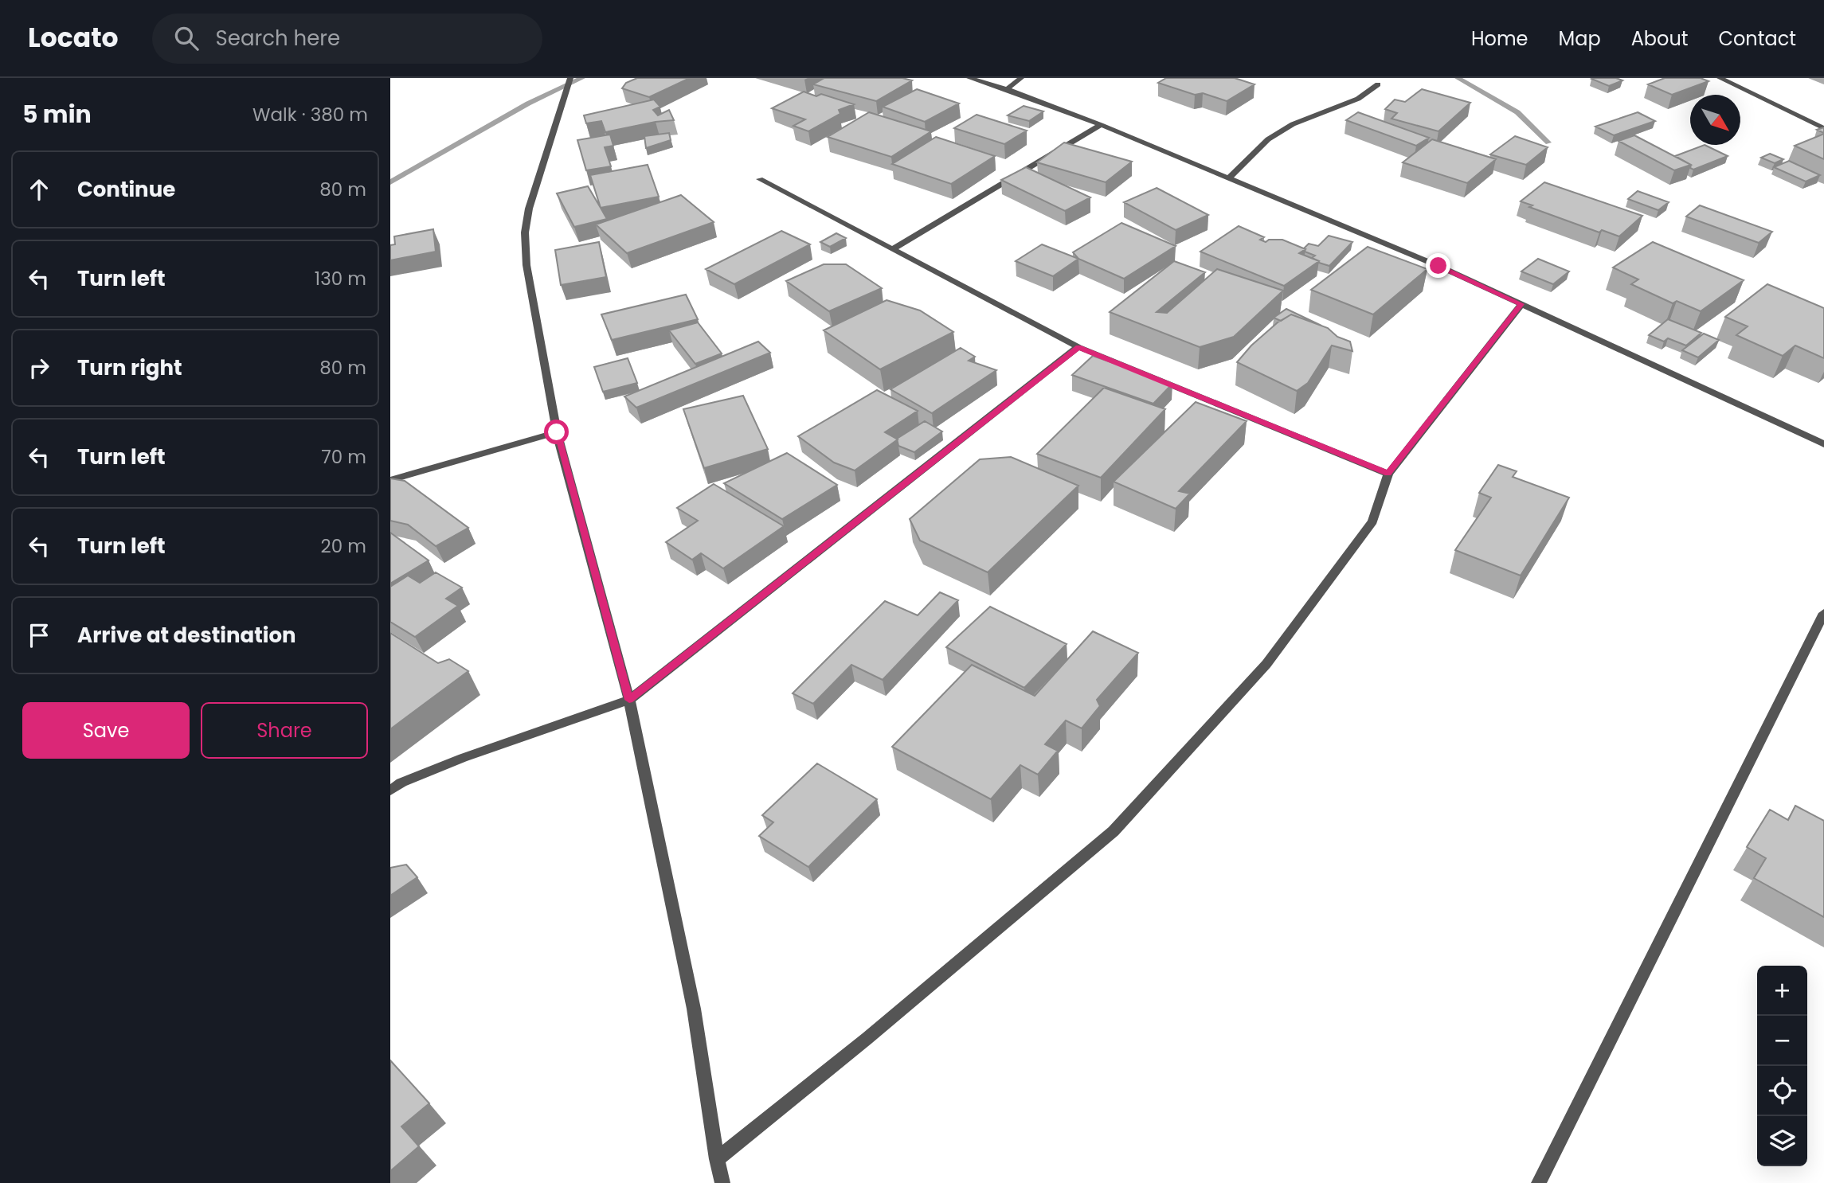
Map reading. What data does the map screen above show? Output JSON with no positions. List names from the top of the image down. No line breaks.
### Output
{"north":"bottom right","page":{"header":"Locato","search":"Search here","nav":["Home","Map","About","Contact"],"heading":["5 min","Walk · 380 m"],"list":[["Continue","80 m"],["Turn left","130 m"],["Turn right","80 m"],["Turn left","70 m"],["Turn left","20 m"],"Arrive at destination"],"buttons":["Save","Share"],"map_buttons":["+","−"]}}
